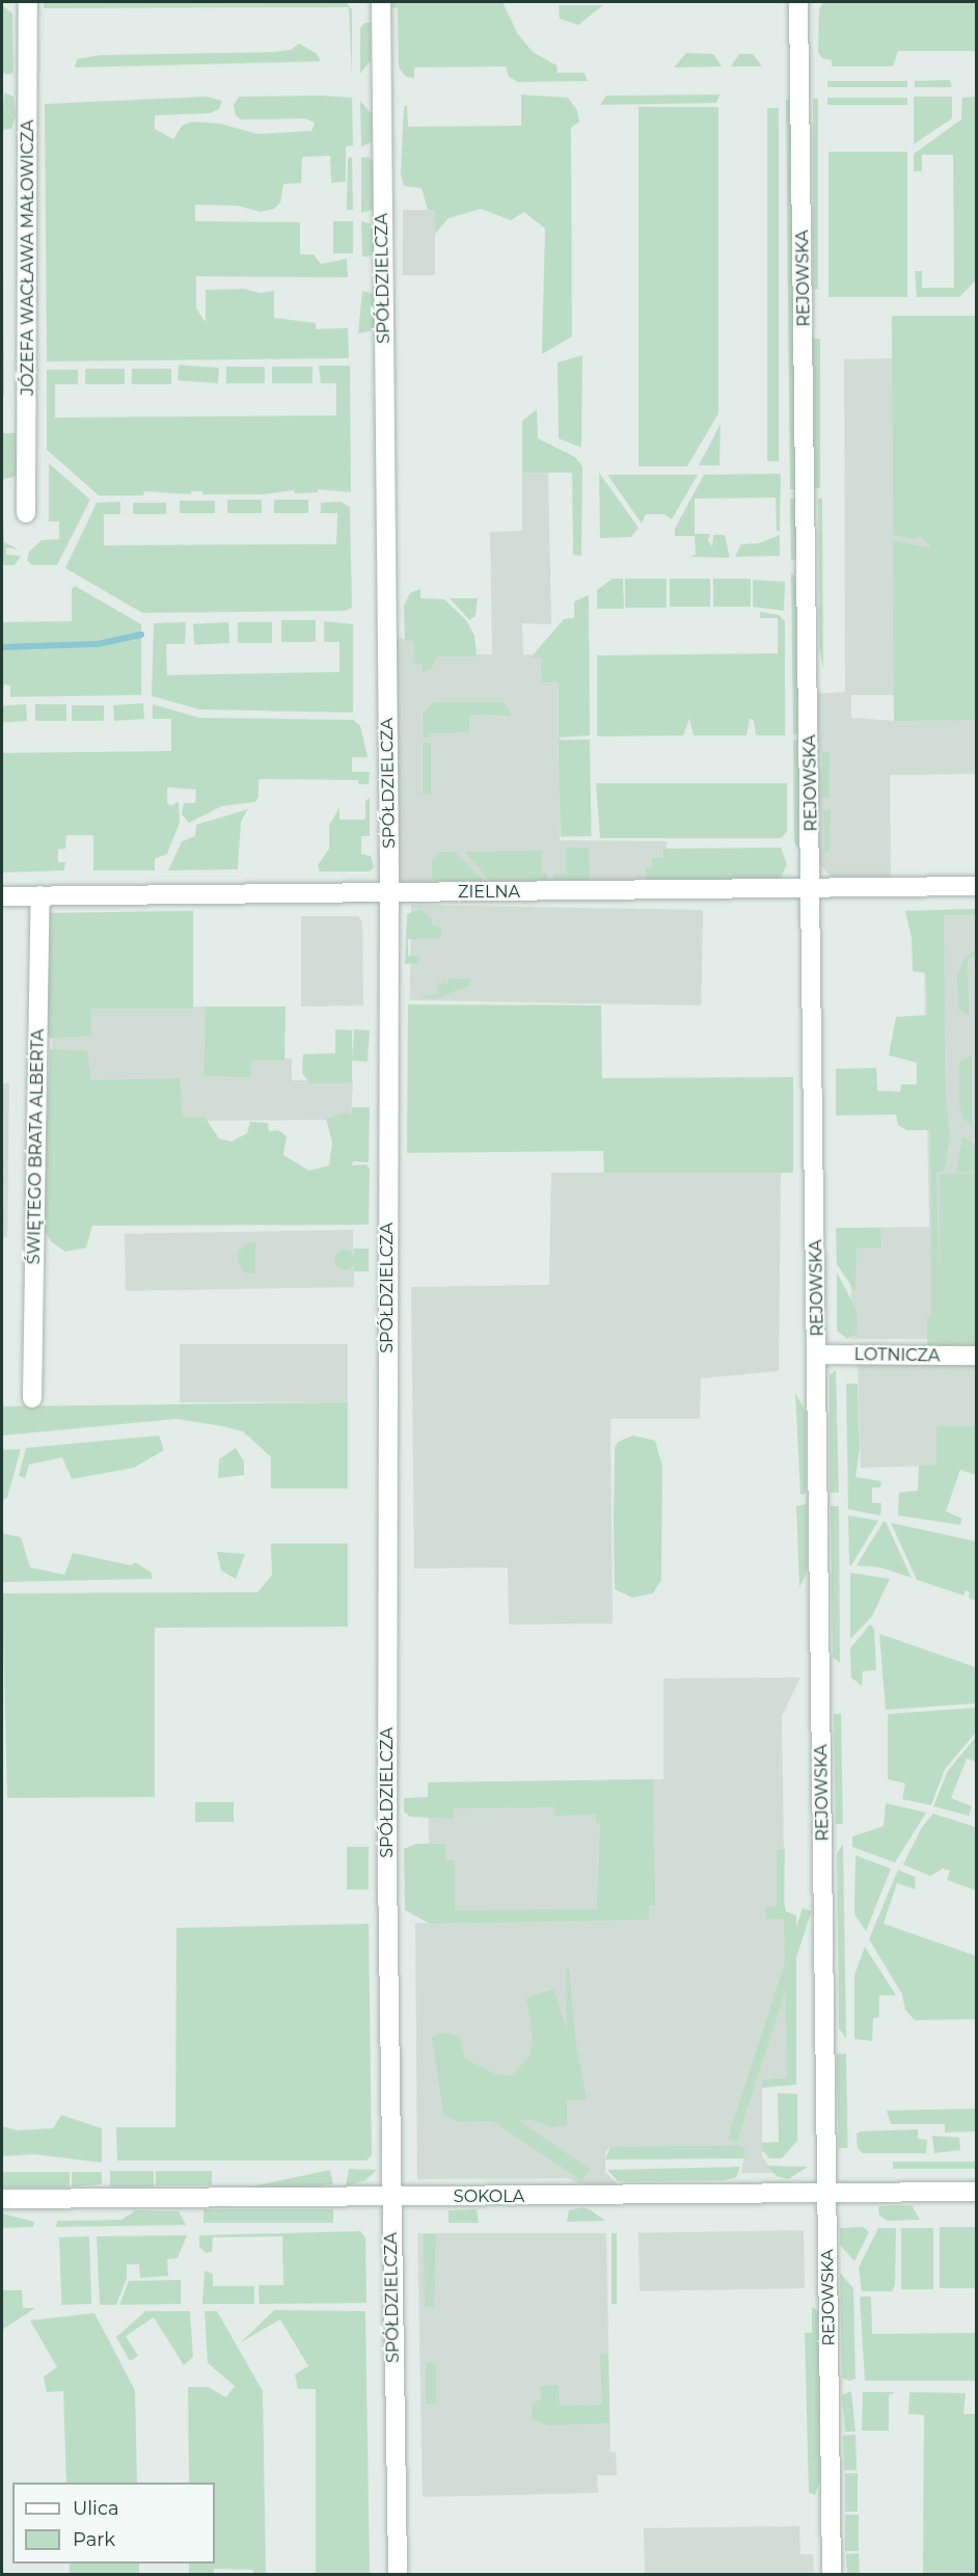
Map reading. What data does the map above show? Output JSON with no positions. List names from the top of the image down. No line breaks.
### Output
{"streets":{"street":["JÓZEFA WACŁAWA MAŁOWICZA","SPÓŁDZIELCZA","REJOWSKA","ZIELNA","ŚWIĘTEGO BRATA ALBERTA","LOTNICZA","SOKOLA"]},"crossings":[["SPÓŁDZIELCZA","ZIELNA"],["SPÓŁDZIELCZA","SOKOLA"],["REJOWSKA","ZIELNA"],["REJOWSKA","LOTNICZA"],["REJOWSKA","SOKOLA"],["ZIELNA","ŚWIĘTEGO BRATA ALBERTA"]],"legend":["Ulica","Park"]}
